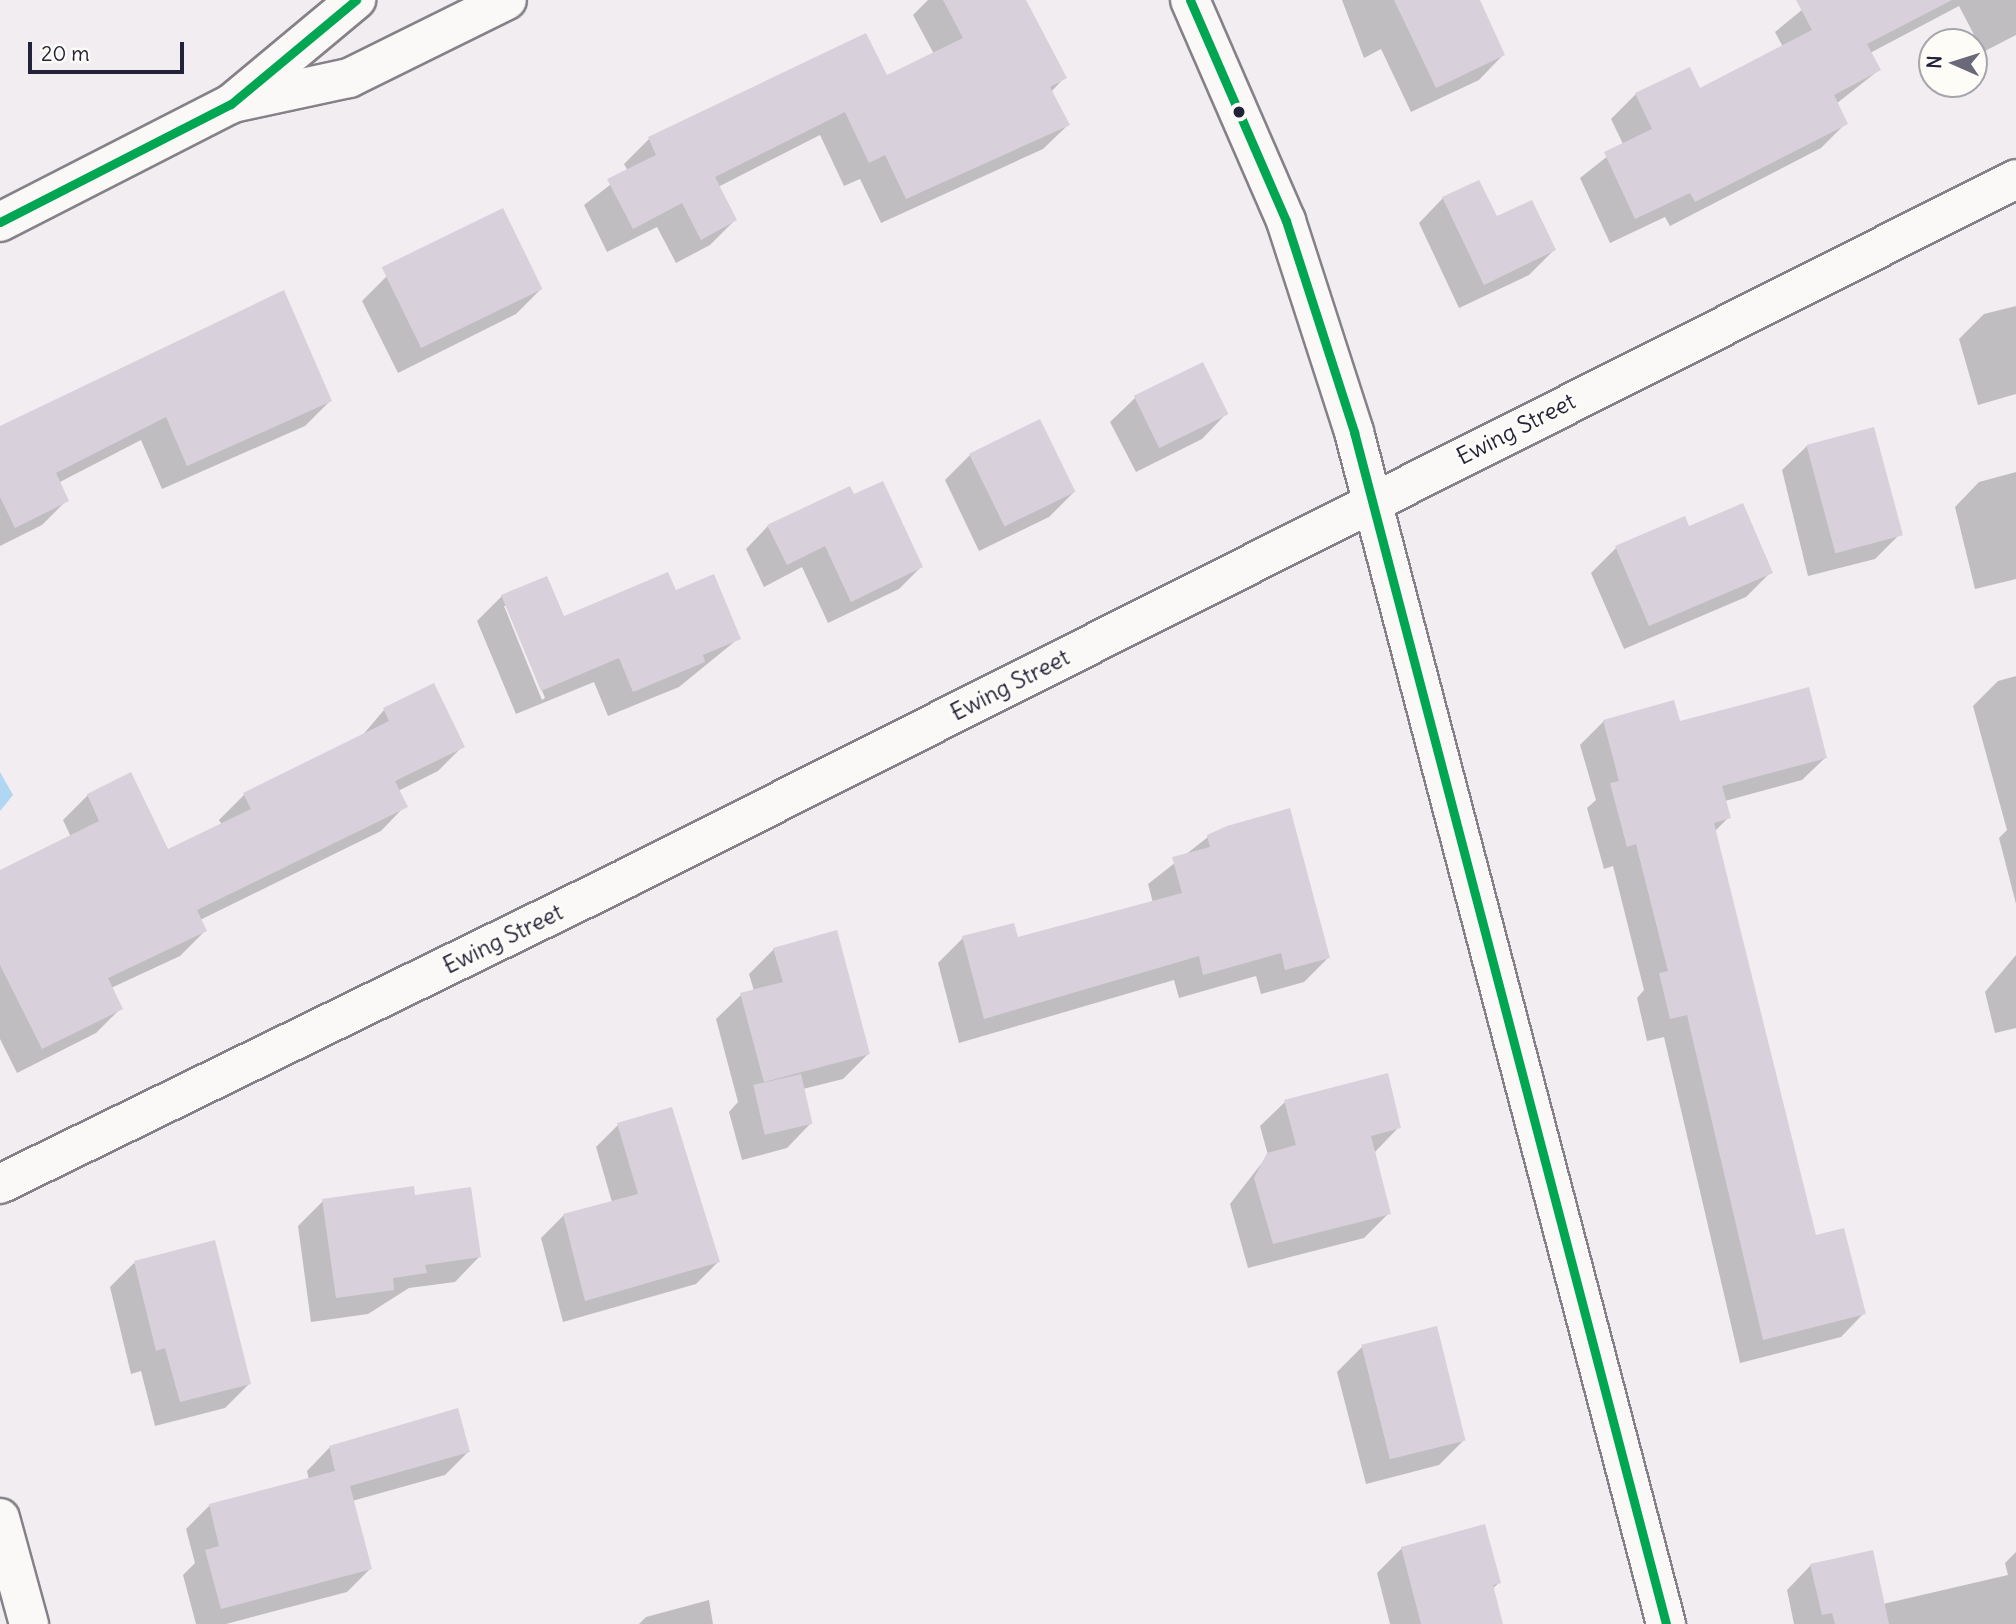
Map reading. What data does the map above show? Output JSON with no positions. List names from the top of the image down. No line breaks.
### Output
{"streets":{"street":["Ewing Street"]},"scale_bar":"20 m","north":"left"}
